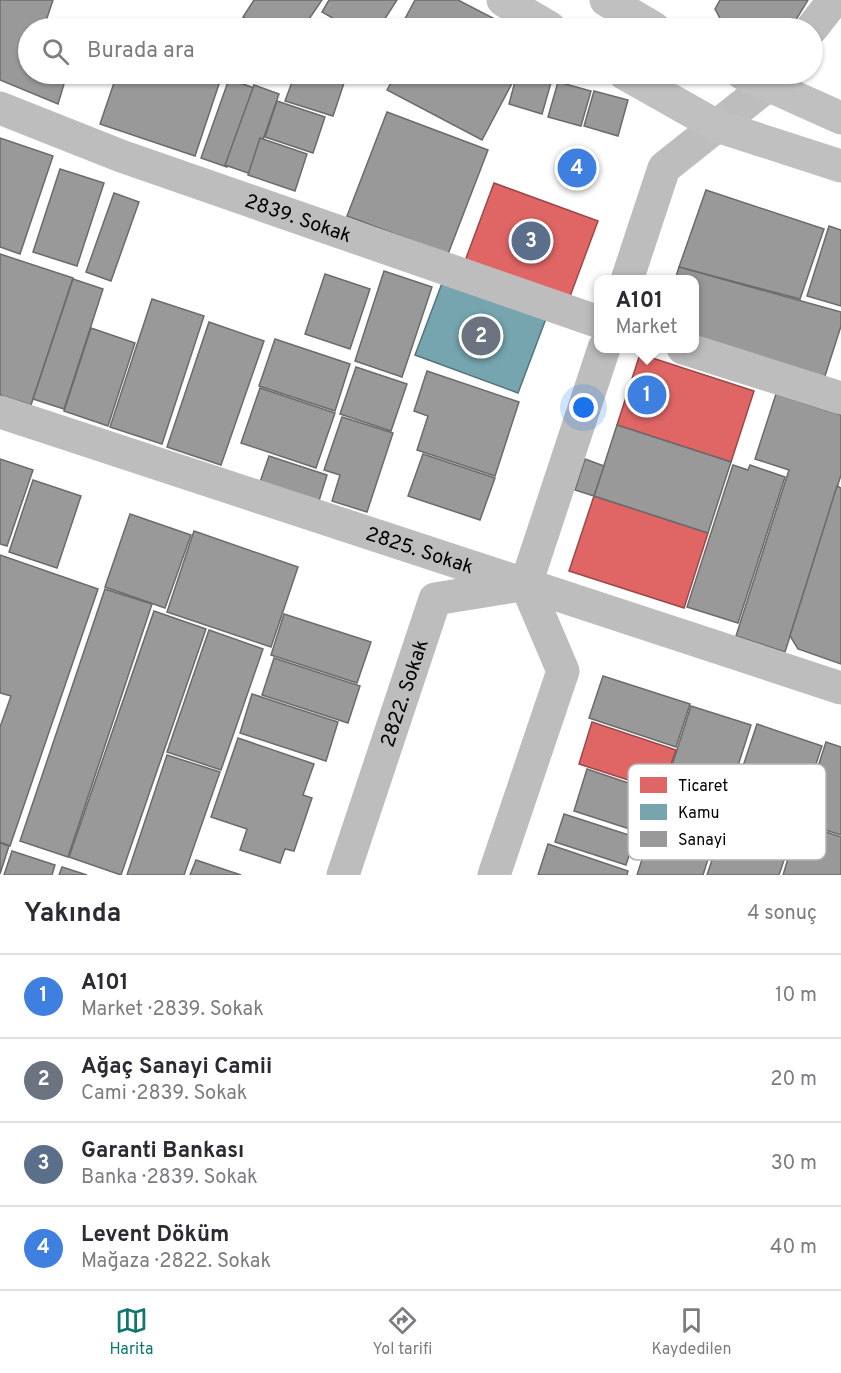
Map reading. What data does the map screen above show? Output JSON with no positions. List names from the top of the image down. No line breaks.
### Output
{"streets":{"street":["2839. Sokak","2825. Sokak","2822. Sokak"]},"crossings":[["2825. Sokak","2822. Sokak"]],"legend":["Ticaret","Kamu","Sanayi"],"page":{"search":"Burada ara","pins":["4","3","2","1"],"popup":["A101","Market"],"heading":["Yakında","4 sonuç"],"list":[{"mark":"1","name":"A101","note":"Market · 2839. Sokak","value":"10 m"},{"mark":"2","name":"Ağaç Sanayi Camii","note":"Cami · 2839. Sokak","value":"20 m"},{"mark":"3","name":"Garanti Bankası","note":"Banka · 2839. Sokak","value":"30 m"},{"mark":"4","name":"Levent Döküm","note":"Mağaza · 2822. Sokak","value":"40 m"}],"nav":["Harita","Yol tarifi","Kaydedilen"]}}
